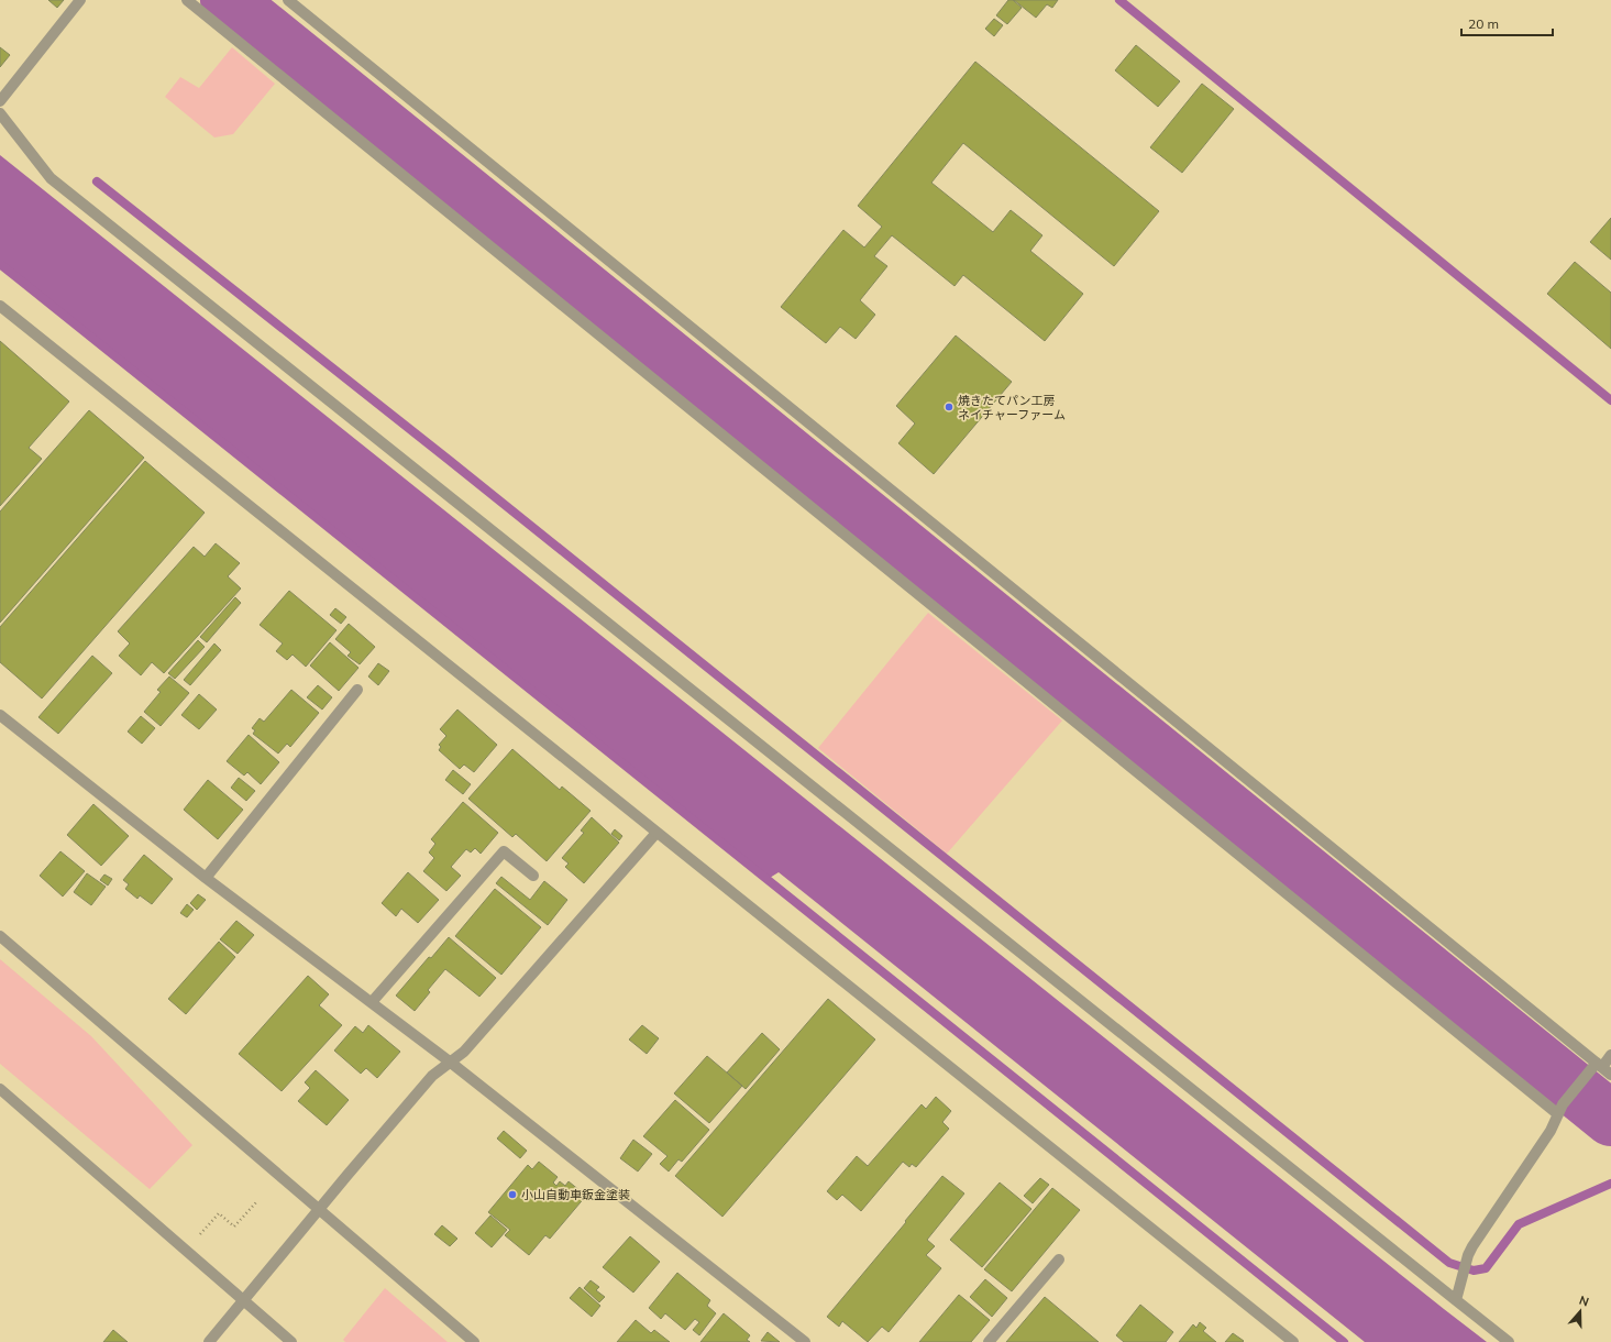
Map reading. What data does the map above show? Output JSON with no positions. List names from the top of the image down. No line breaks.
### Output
{"places":["焼きたてパン工房 ネイチャーファーム","小山自動車鈑金塗装"],"scale_bar":"20 m","north":"top"}
